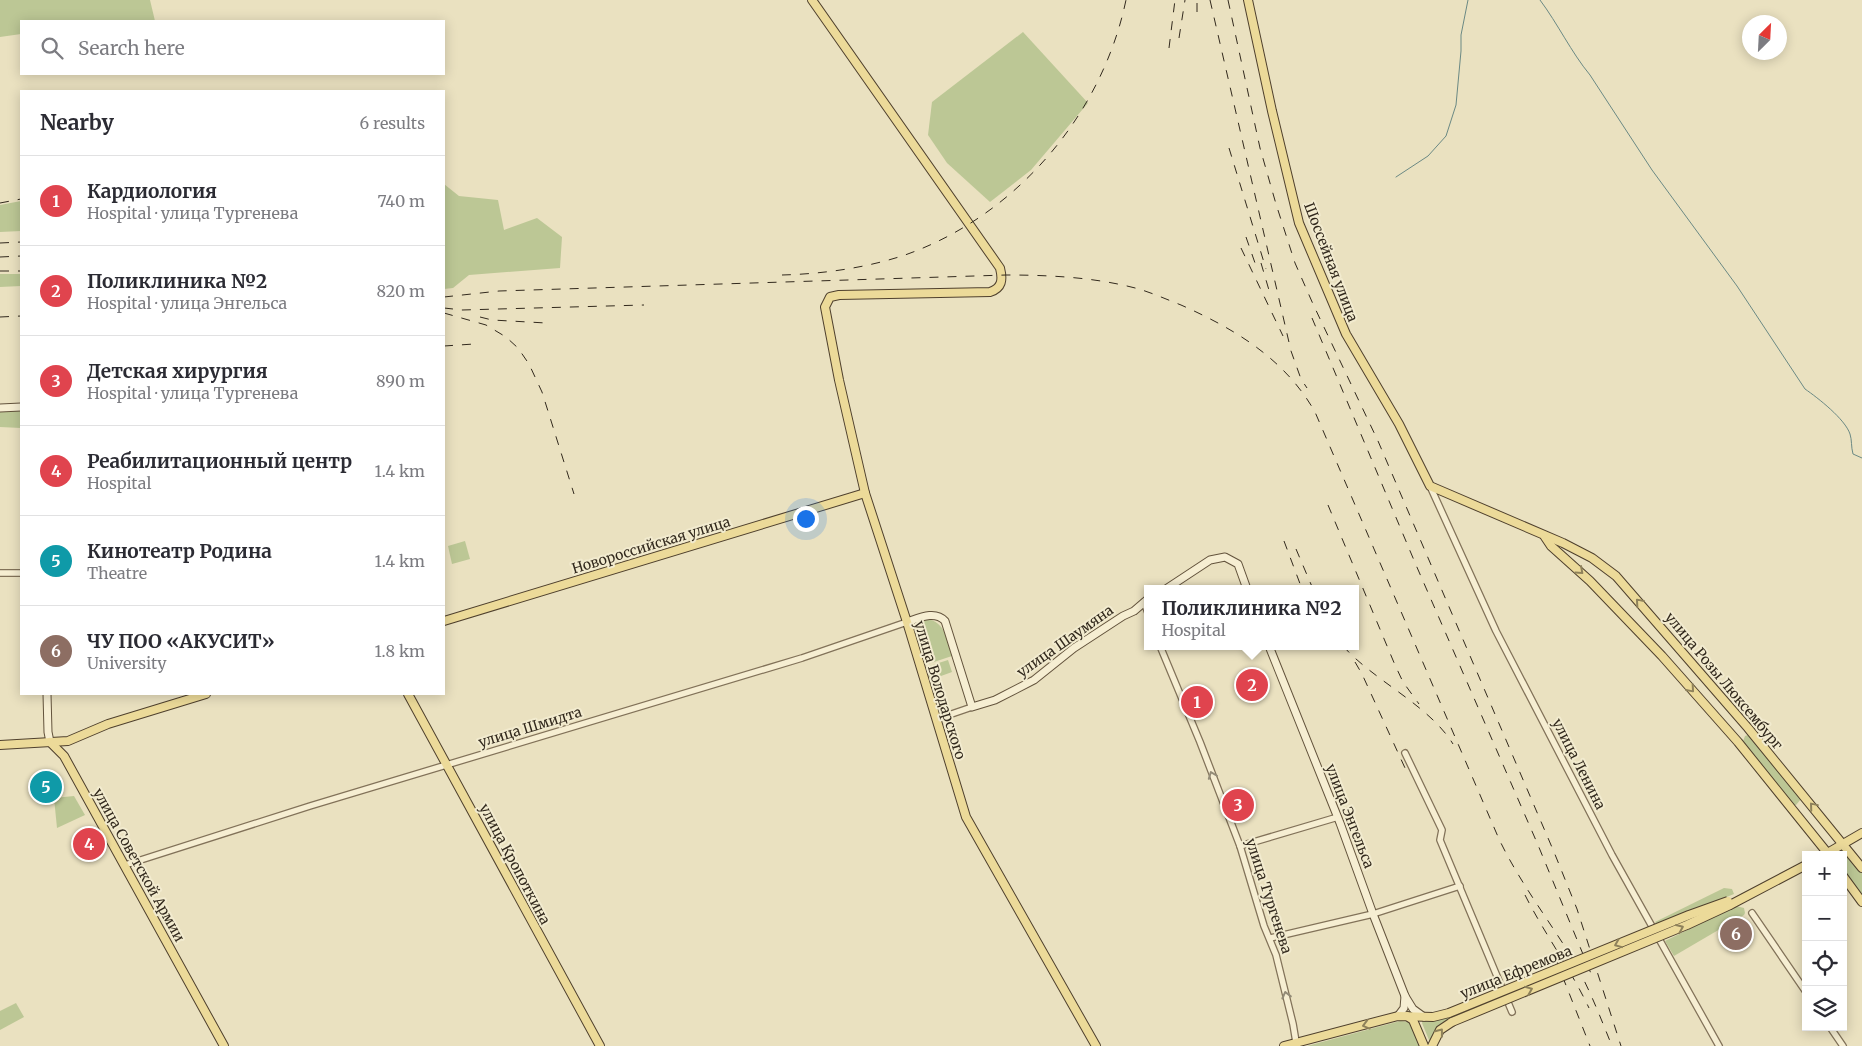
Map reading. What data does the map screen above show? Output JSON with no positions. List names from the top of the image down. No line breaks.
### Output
{"streets":{"main road":["Шоссейная улица","Новороссийская улица","улица Шаумяна","улица Розы Люксембург","улица Володарского","улица Шмидта","улица Энгельса","улица Кропоткина","улица Советской Армии","улица Ефремова"],"street":["улица Ленина","улица Тургенева"]},"crossings":[["Шоссейная улица","улица Розы Люксембург"],["Шоссейная улица","улица Ленина"],["Новороссийская улица","улица Володарского"],["улица Шаумяна","улица Володарского"],["улица Розы Люксембург","улица Ленина"],["улица Володарского","улица Шмидта"],["улица Шмидта","улица Кропоткина"],["улица Шмидта","улица Советской Армии"],["улица Энгельса","улица Ефремова"],["улица Тургенева","улица Ефремова"]],"one_way":["улица Тургенева"],"north":"top right","page":{"search":"Search here","heading":["Nearby","6 results"],"list":[{"mark":"1","name":"Кардиология","note":"Hospital · улица Тургенева","value":"740 m"},{"mark":"2","name":"Поликлиника №2","note":"Hospital · улица Энгельса","value":"820 m"},{"mark":"3","name":"Детская хирургия","note":"Hospital · улица Тургенева","value":"890 m"},{"mark":"4","name":"Реабилитационный центр","note":"Hospital","value":"1.4 km"},{"mark":"5","name":"Кинотеатр Родина","note":"Theatre","value":"1.4 km"},{"mark":"6","name":"ЧУ ПОО «АКУСИТ»","note":"University","value":"1.8 km"}],"popup":["Поликлиника №2","Hospital"],"pins":["2","1","5","3","4","6"],"map_buttons":["+","−"]}}
